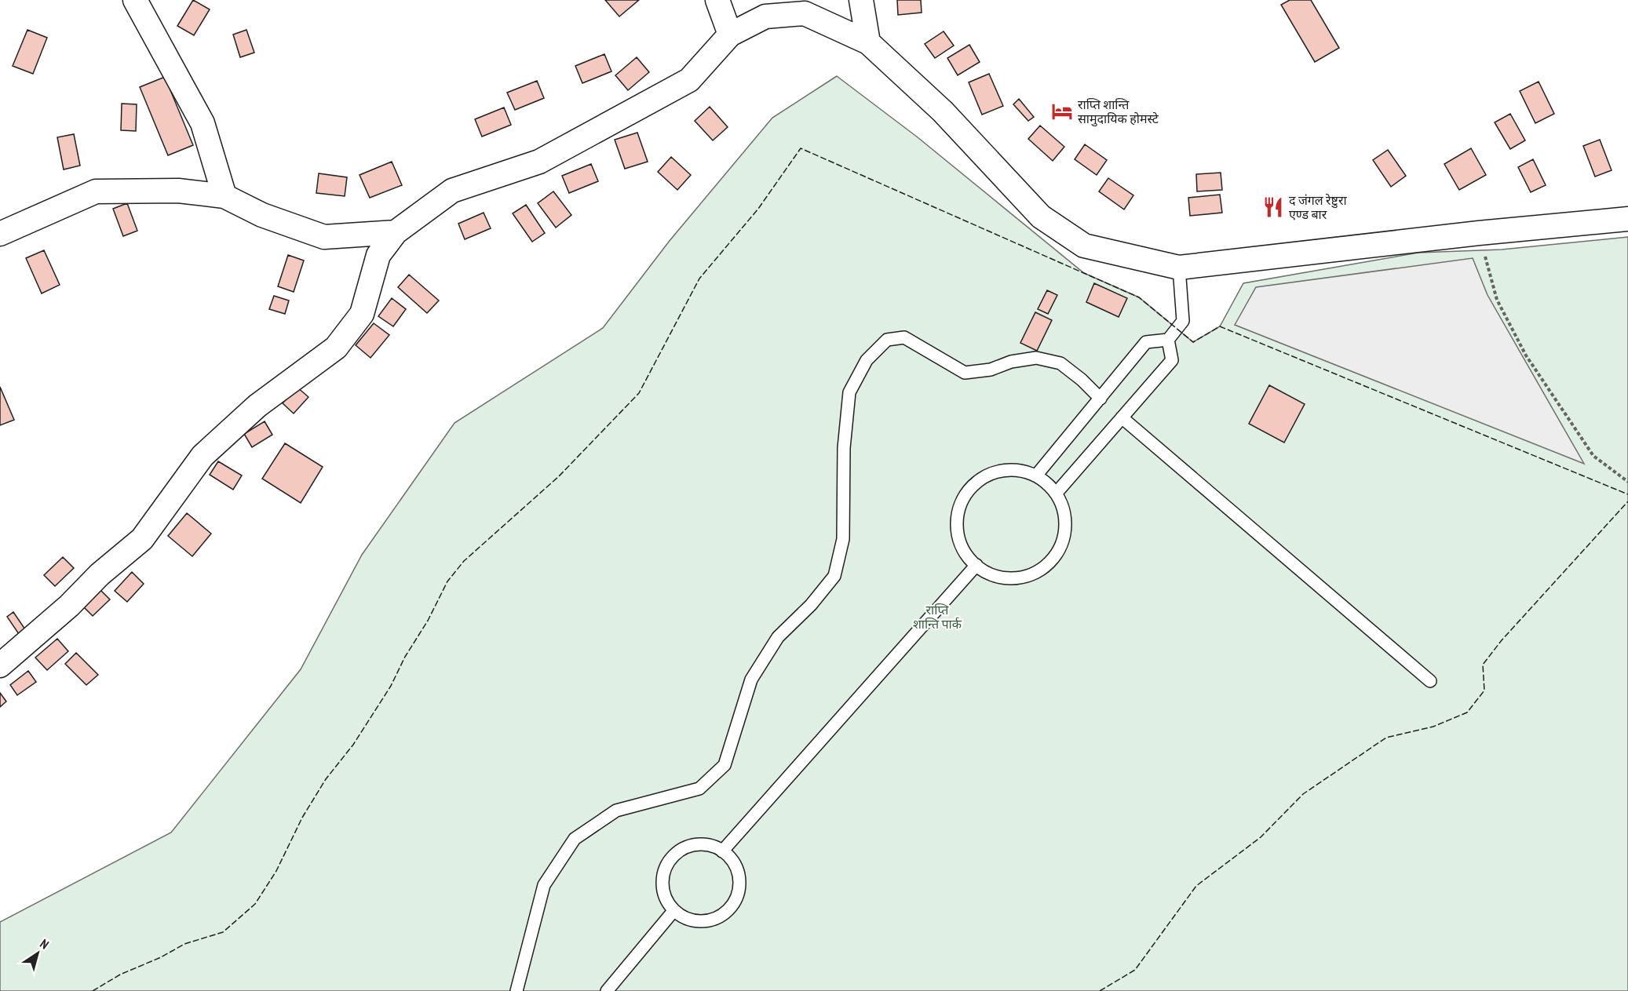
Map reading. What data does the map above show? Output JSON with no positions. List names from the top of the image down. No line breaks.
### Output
{"parks":["राप्ति शान्ति पार्क"],"places":{"hotel":["राप्ति शान्ति सामुदायिक होमस्टे"],"restaurant":["द जंगल रेष्टुरा एण्ड बार"]},"north":"top right"}
